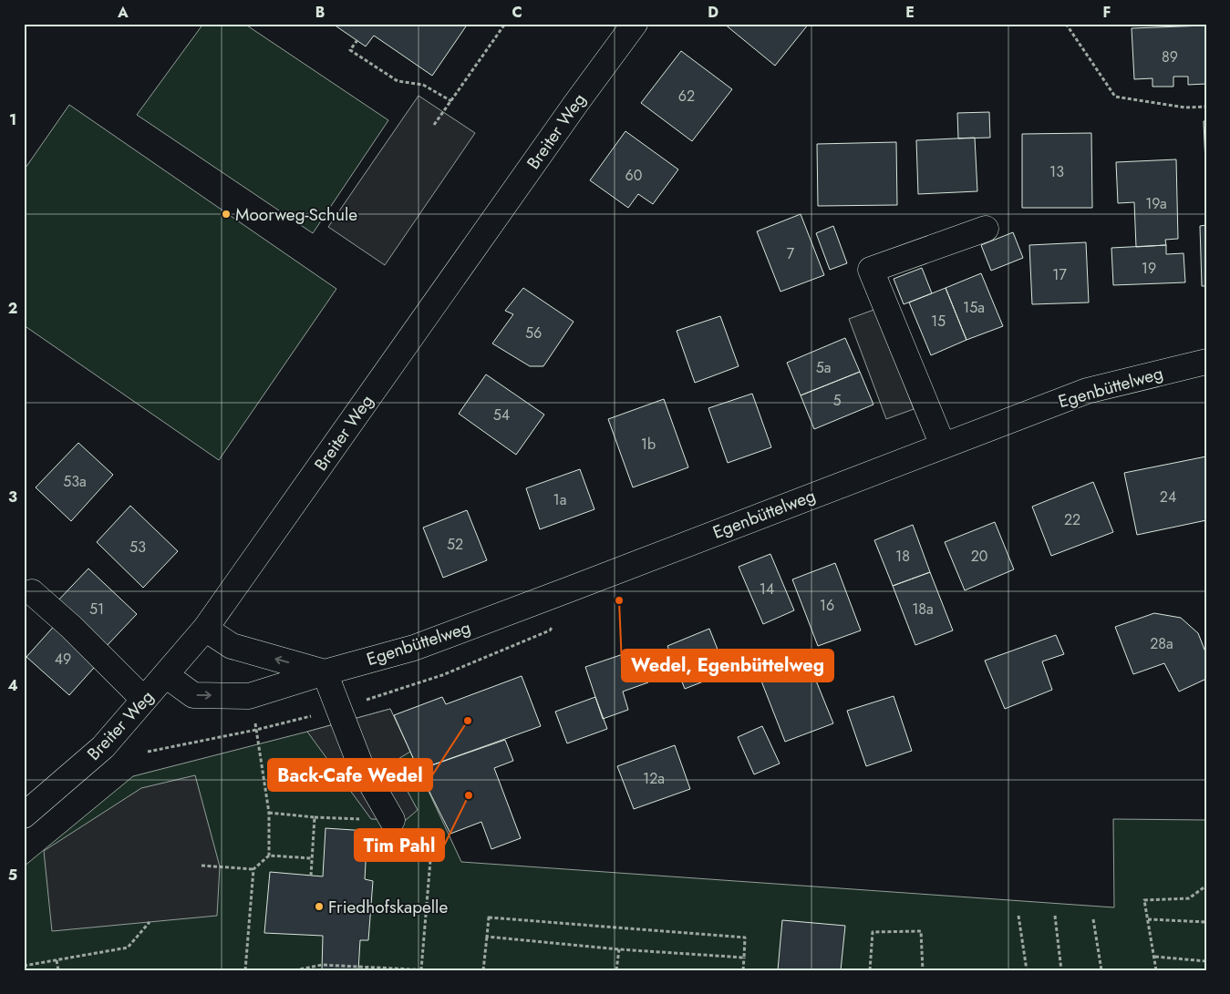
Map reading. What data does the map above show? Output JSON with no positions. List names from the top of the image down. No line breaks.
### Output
{"streets":{"street":["Breiter Weg","Egenbüttelweg"]},"crossings":[["Breiter Weg","Egenbüttelweg"]],"places":["Moorweg-Schule","Wedel, Egenbüttelweg","Back-Cafe Wedel","Tim Pahl","Friedhofskapelle"],"house_numbers":["89","62","13","60","19a","7","19","17","15a","15","56","5a","5","54","1b","53a","24","1a","22","52","53","18","20","14","16","51","18a","28a","49","12a"],"grid":{"columns":["A","B","C","D","E","F"],"rows":["1","2","3","4","5"]}}
